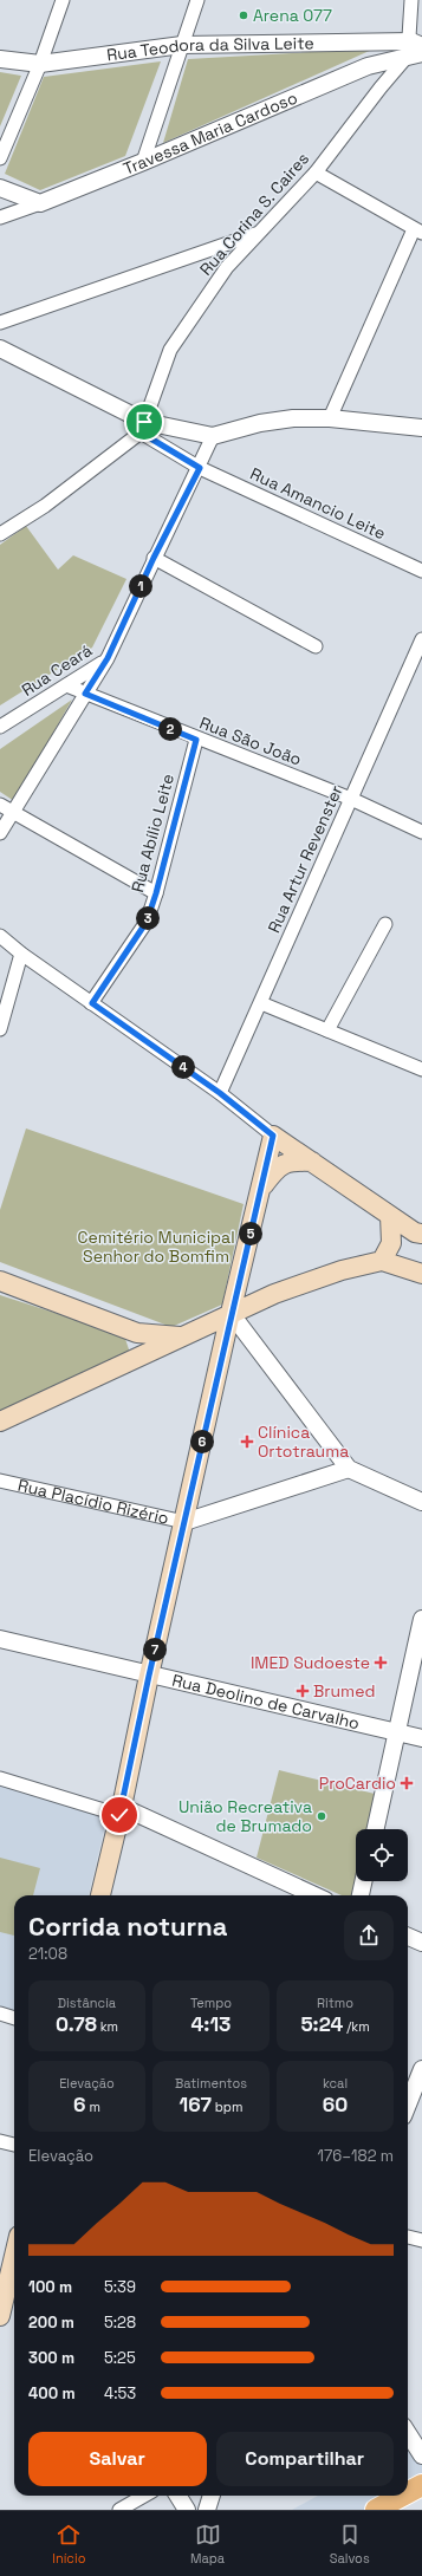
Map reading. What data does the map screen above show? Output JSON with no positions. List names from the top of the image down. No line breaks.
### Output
{"streets":{"street":["Rua Teodora da Silva Leite","Travessa Maria Cardoso","Rua Corina S. Caires","Rua Amancio Leite","Rua Ceará","Rua São João","Rua Abílio Leite","Rua Artur Revenster","Rua Placídio Rizério","Rua Deolino de Carvalho"]},"crossings":[["Rua Teodora da Silva Leite","Travessa Maria Cardoso"],["Rua Teodora da Silva Leite","Rua Corina S. Caires"],["Travessa Maria Cardoso","Rua Corina S. Caires"],["Rua Corina S. Caires","Rua Amancio Leite"],["Rua Ceará","Rua São João"],["Rua São João","Rua Abílio Leite"],["Rua São João","Rua Artur Revenster"]],"parks":["Cemitério Municipal Senhor do Bomfim"],"places":{"other":["Arena 077","União Recreativa de Brumado"],"health":["Clínica Ortotrauma","IMED Sudoeste","Brumed","ProCardio"]},"page":{"pins":["1","2","3","4","5","6","7"],"heading":["Corrida noturna","21:08"],"stats":[["Distância","0.78 km"],["Tempo","4:13"],["Ritmo","5:24 /km"],["Elevação","6 m"],["Batimentos","167 bpm"],["kcal","60"]],"chart":["Elevação","176–182 m"],"list":[{"name":"100 m","note":"5:39"},{"name":"200 m","note":"5:28"},{"name":"300 m","note":"5:25"},{"name":"400 m","note":"4:53"}],"buttons":["Salvar","Compartilhar"],"tabs":["Início","Mapa","Salvos"]}}
